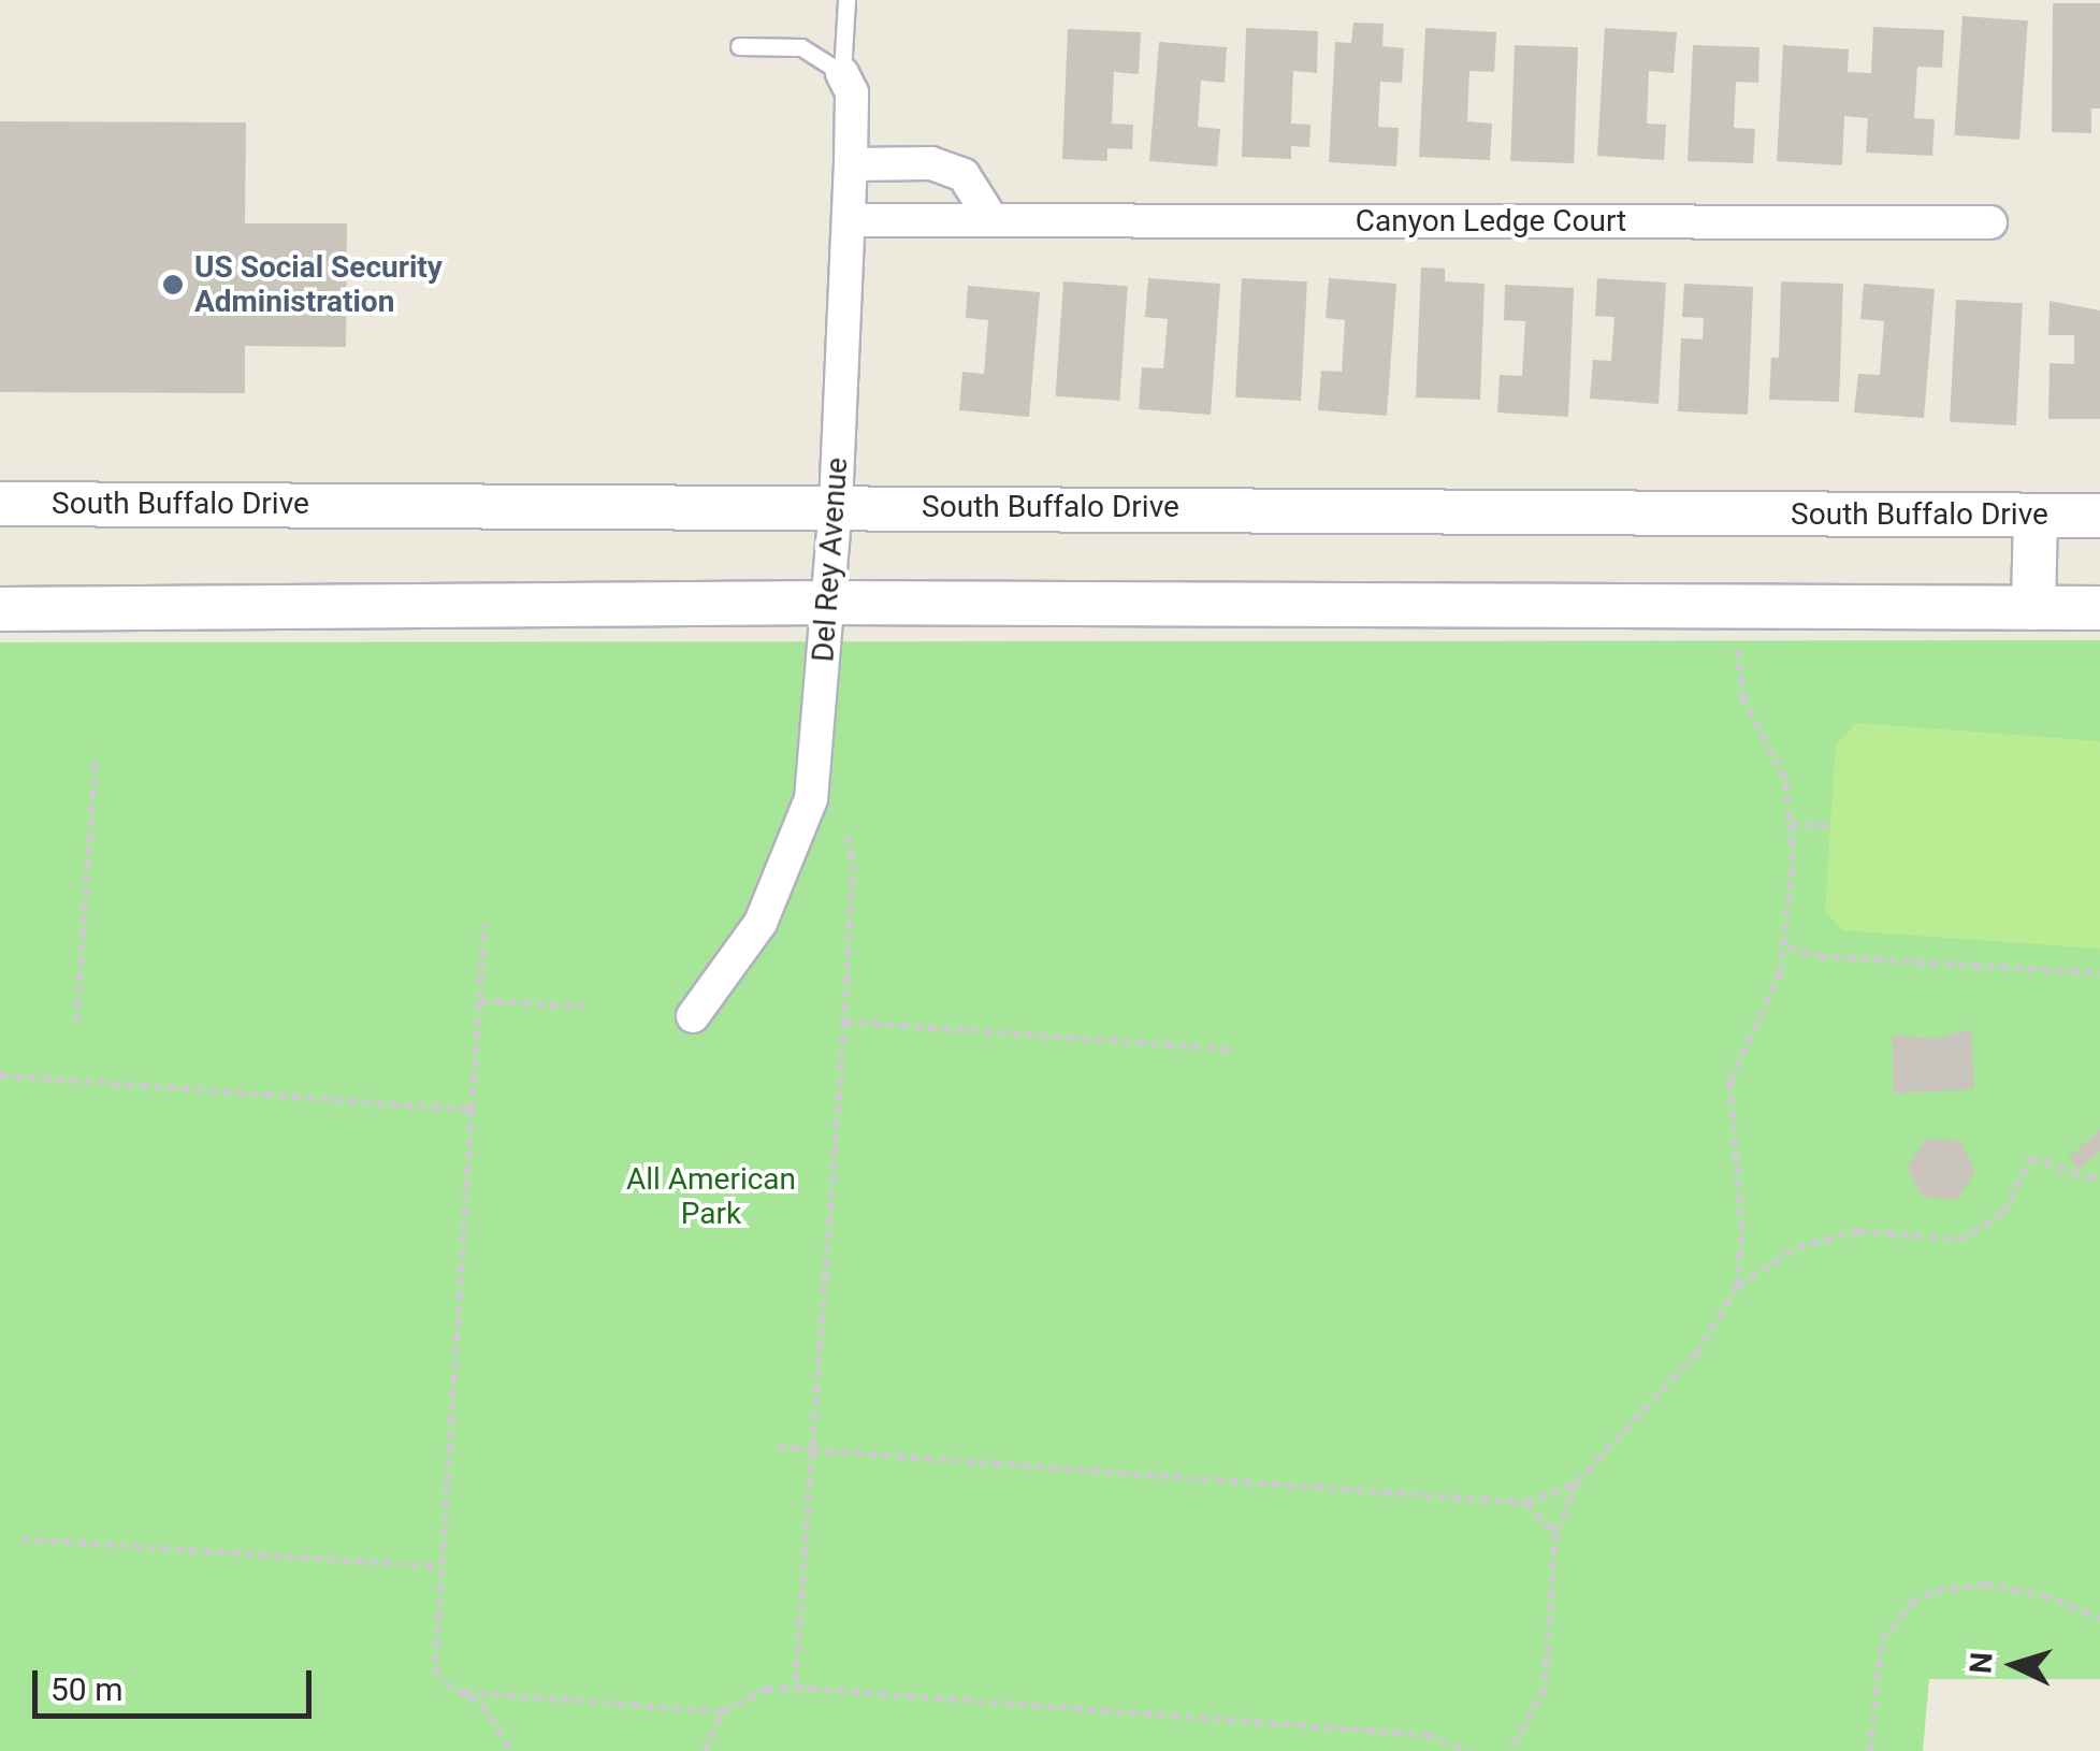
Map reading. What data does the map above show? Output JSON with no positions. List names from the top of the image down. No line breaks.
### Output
{"streets":{"main road":["South Buffalo Drive"],"street":["Canyon Ledge Court","Del Rey Avenue"]},"crossings":[["Canyon Ledge Court","Del Rey Avenue"],["South Buffalo Drive","Del Rey Avenue"]],"parks":["All American Park"],"places":["US Social Security Administration"],"scale_bar":"50 m","north":"left"}
